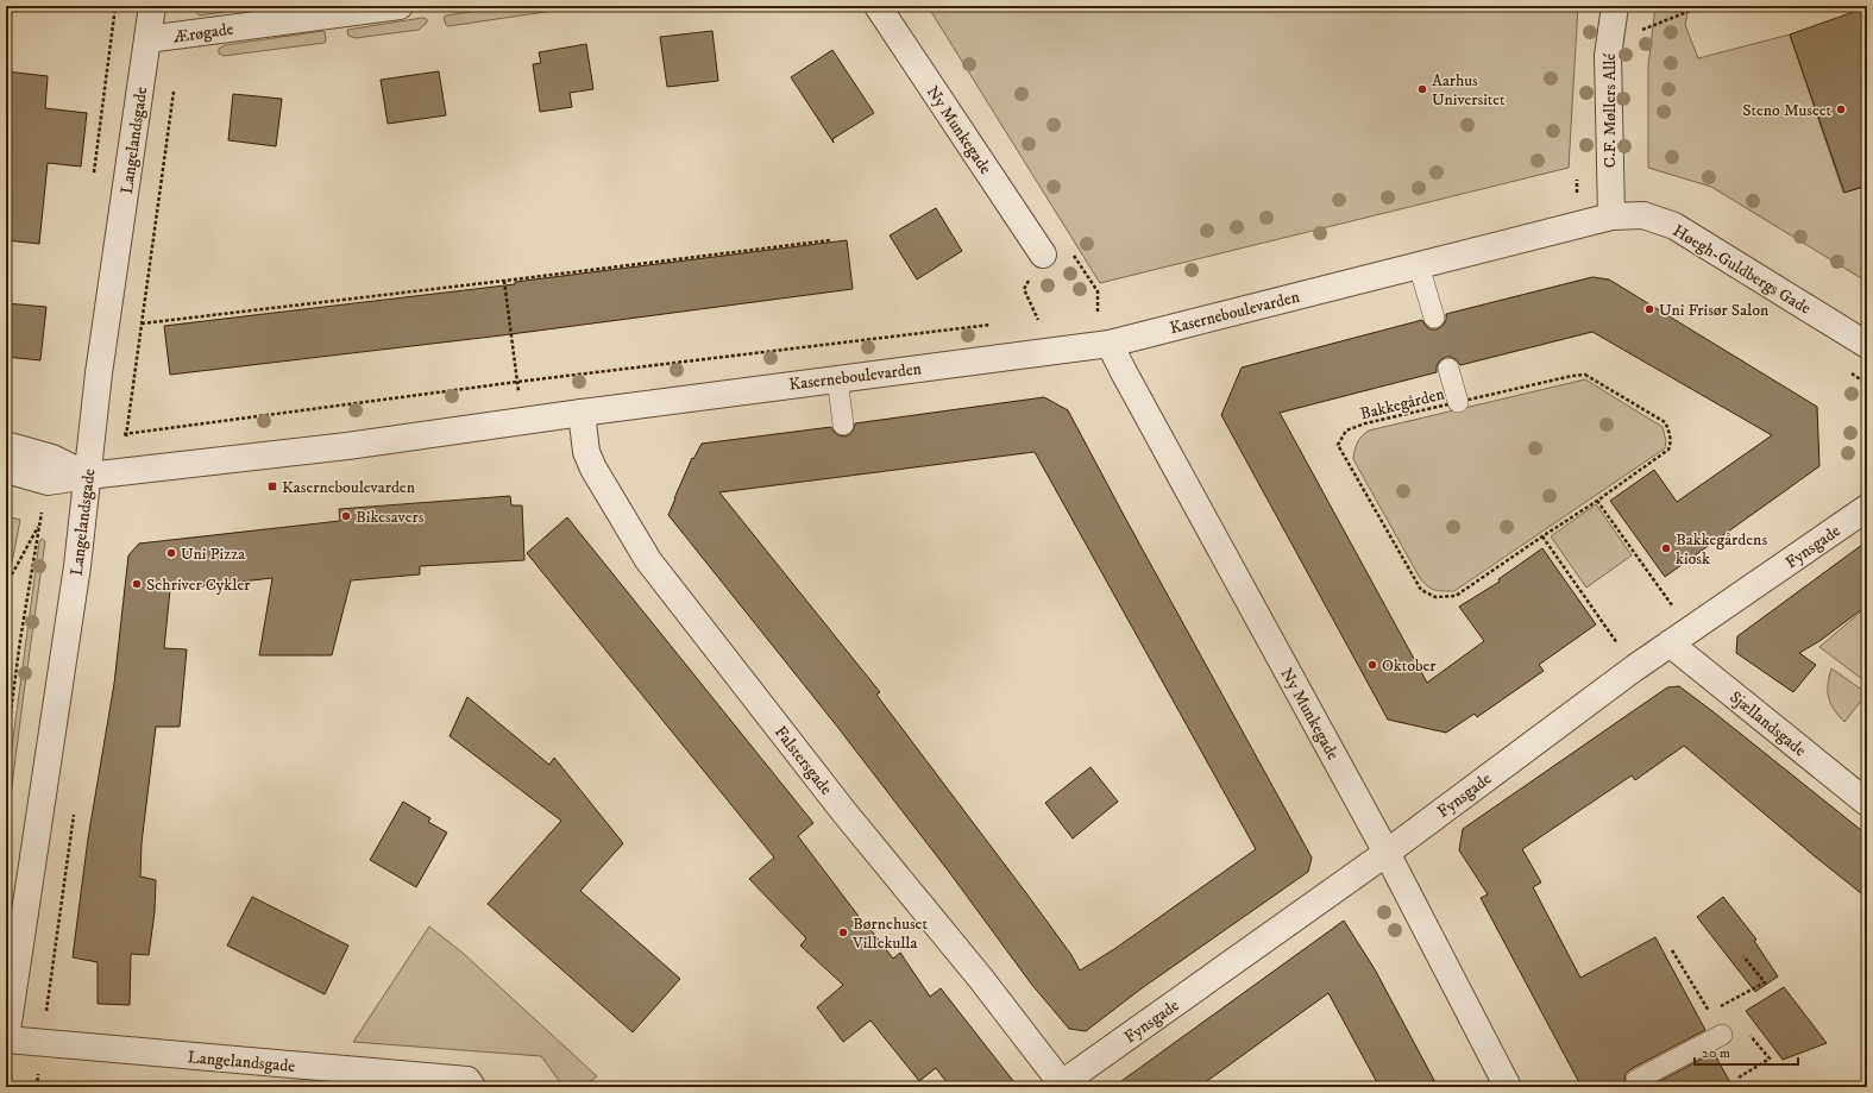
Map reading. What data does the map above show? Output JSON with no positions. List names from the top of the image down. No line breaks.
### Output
{"streets":{"street":["Ærøgade","C.F. Møllers Allé","Ny Munkegade","Langelandsgade","Høegh-Guldbergs Gade","Kaserneboulevarden","Fynsgade","Sjællandsgade","Falstersgade"],"path":["Bakkegården"]},"crossings":[["Ærøgade","Langelandsgade"],["C.F. Møllers Allé","Høegh-Guldbergs Gade"],["C.F. Møllers Allé","Kaserneboulevarden"],["Ny Munkegade","Kaserneboulevarden"],["Ny Munkegade","Fynsgade"],["Langelandsgade","Kaserneboulevarden"],["Høegh-Guldbergs Gade","Kaserneboulevarden"],["Kaserneboulevarden","Falstersgade"],["Fynsgade","Sjællandsgade"],["Fynsgade","Falstersgade"]],"places":{"other":["Aarhus Universitet","Steno Museet","Uni Frisør Salon","Bikesavers","Bakkegårdens kiosk","Uni Pizza","Schriver Cykler","Oktober","Børnehuset Villekulla"],"transit":["Kaserneboulevarden"]},"scale_bar":"20 m"}
